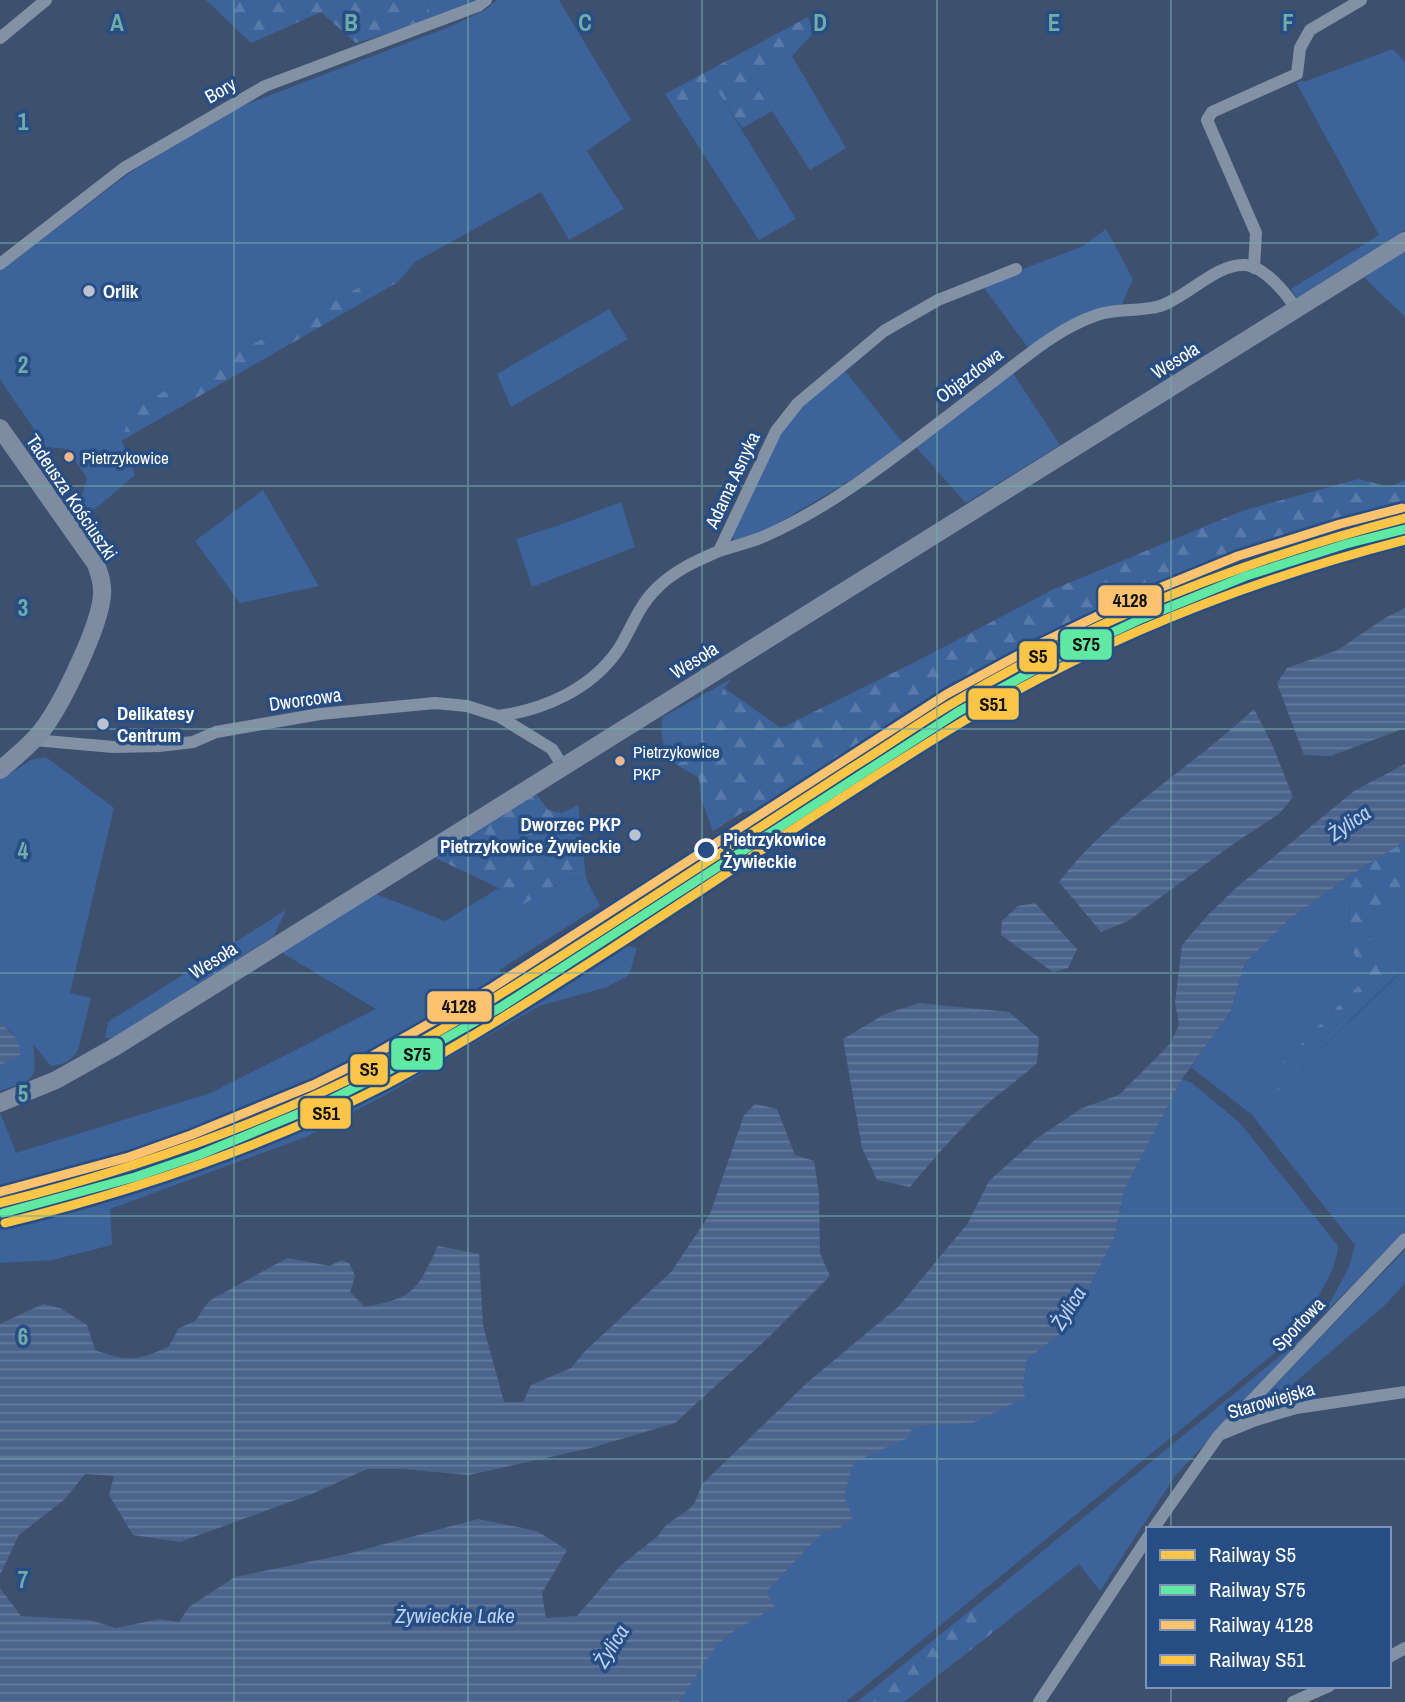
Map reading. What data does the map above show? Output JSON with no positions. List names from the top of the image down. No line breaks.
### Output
{"streets":{"main road":["Wesoła","Tadeusza Kościuszki"],"street":["Bory","Objazdowa","Adama Asnyka","Dworcowa","Sportowa","Starowiejska"]},"crossings":[["Wesoła","Dworcowa"],["Objazdowa","Adama Asnyka"],["Adama Asnyka","Dworcowa"],["Tadeusza Kościuszki","Dworcowa"],["Sportowa","Starowiejska"]],"water":["Żylica","Żywieckie Lake"],"places":["Orlik","Pietrzykowice","Delikatesy Centrum","Pietrzykowice PKP","Dworzec PKP Pietrzykowice Żywieckie","Pietrzykowice Żywieckie"],"lines":["rail line 4128","rail line S5","rail line S75","rail line S51"],"legend":["Railway S5","Railway S75","Railway 4128","Railway S51"],"grid":{"columns":["A","B","C","D","E","F"],"rows":["1","2","3","4","5","6","7"]}}
